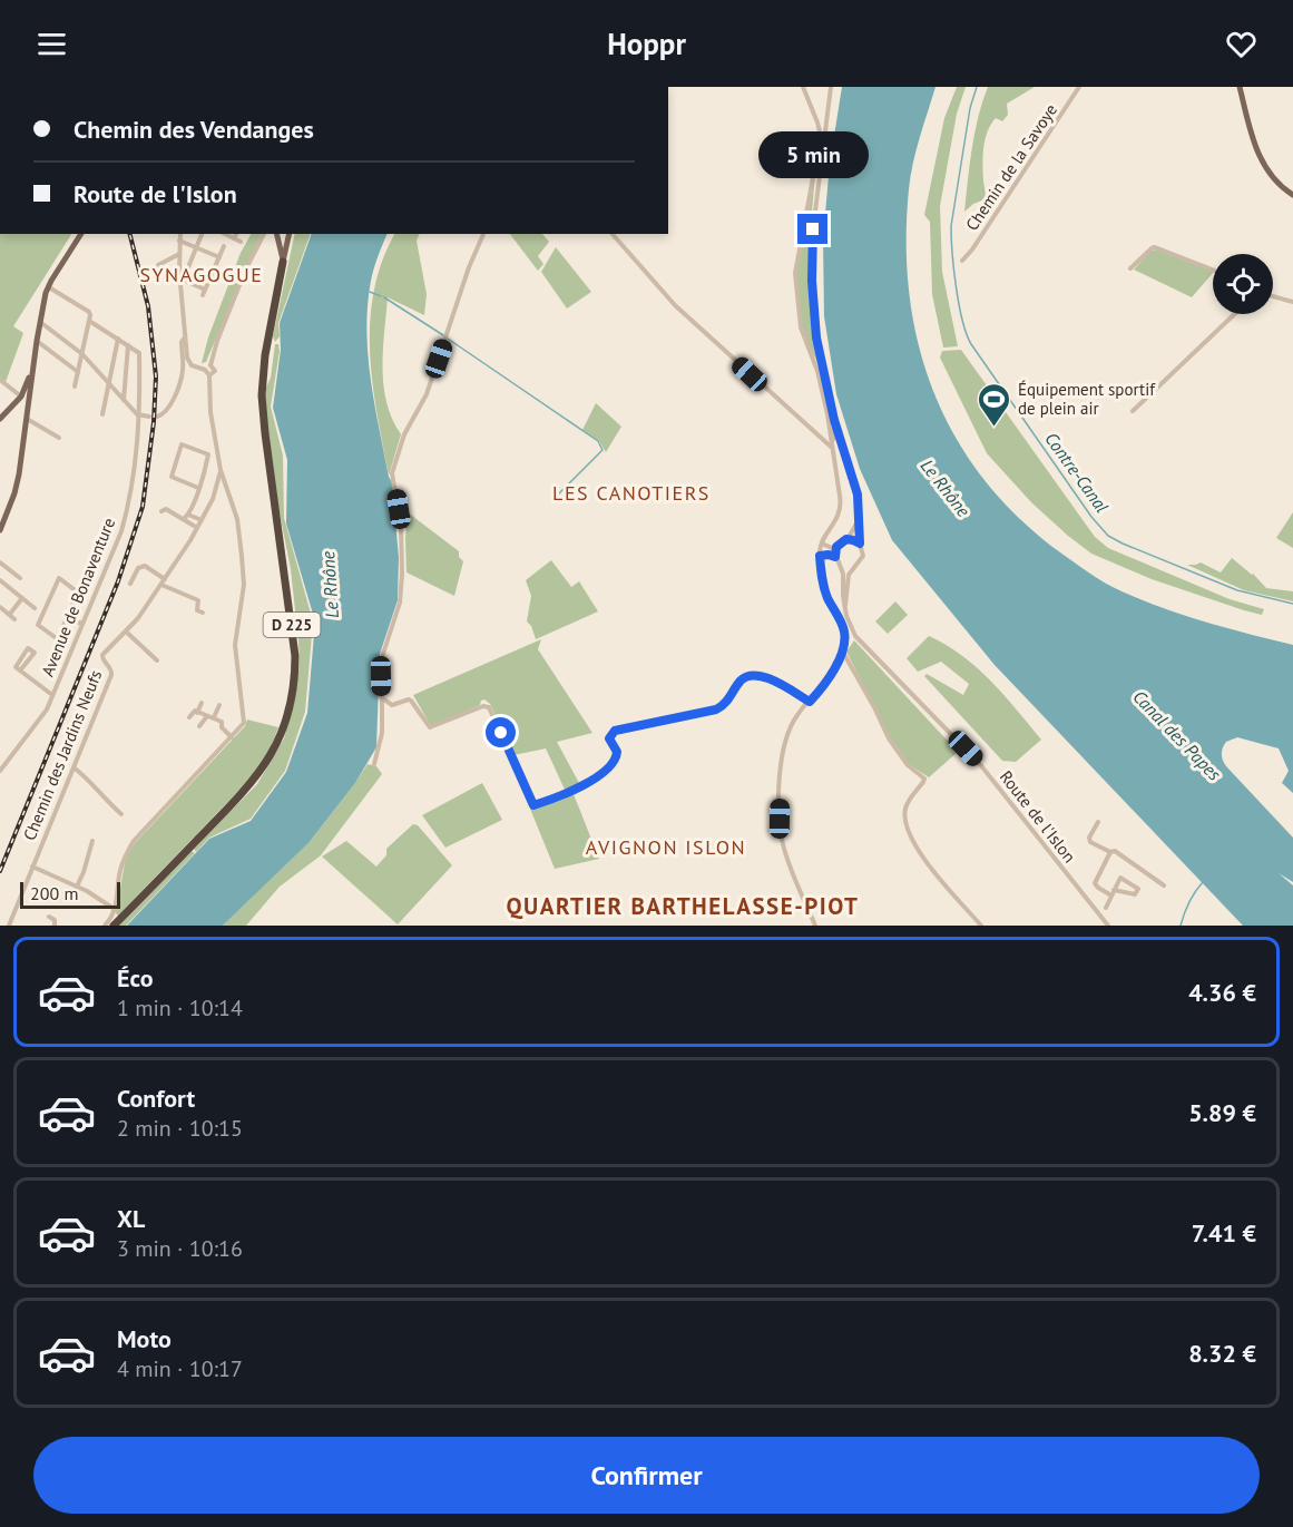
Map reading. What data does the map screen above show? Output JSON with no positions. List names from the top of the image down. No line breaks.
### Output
{"streets":{"highway":["D 225"],"street":["Chemin de la Savoye","Avenue de Bonaventure","Chemin des Jardins Neufs","Route de l'Islon"]},"districts":["SYNAGOGUE","LES CANOTIERS","AVIGNON ISLON","QUARTIER BARTHELASSE-PIOT"],"water":["Contre-Canal","Le Rhône","Canal des Papes"],"places":{"sports":["Équipement sportif de plein air"]},"scale_bar":"200 m","page":{"header":"Hoppr","banner":["Chemin des Vendanges","Route de l'Islon"],"bubble":"5 min","scale":"200 m","list":[{"name":"Éco","note":"1 min · 10:14","value":"4.36 €"},{"name":"Confort","note":"2 min · 10:15","value":"5.89 €"},{"name":"XL","note":"3 min · 10:16","value":"7.41 €"},{"name":"Moto","note":"4 min · 10:17","value":"8.32 €"}],"buttons":"Confirmer"}}
